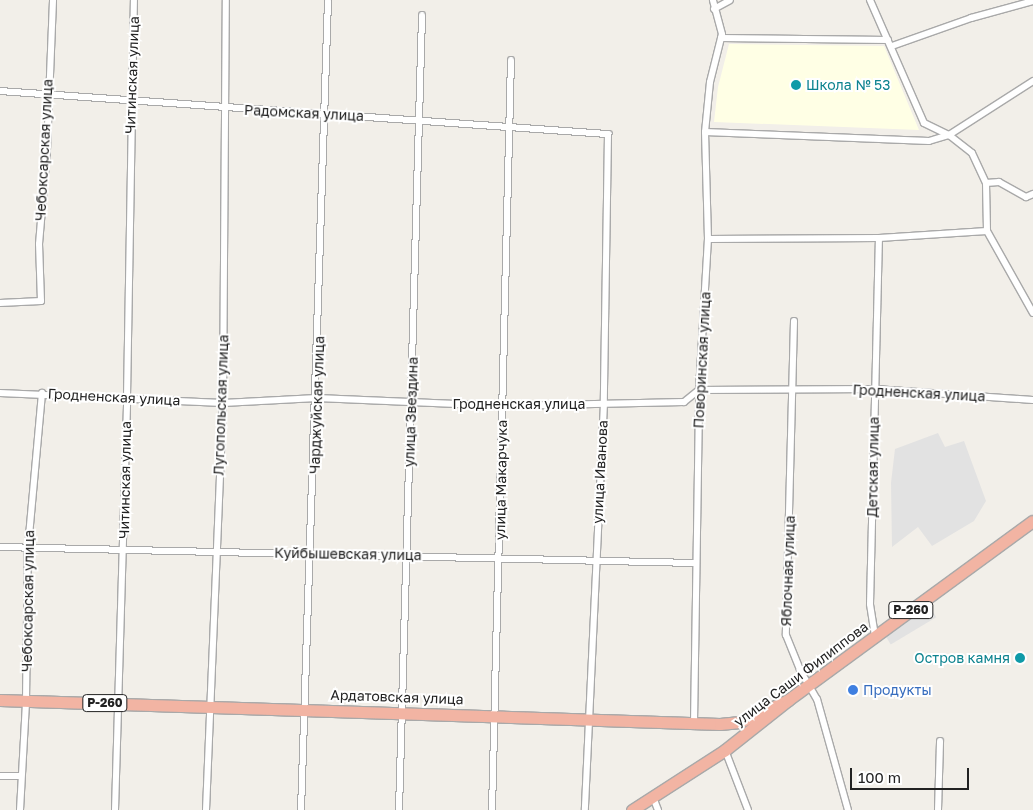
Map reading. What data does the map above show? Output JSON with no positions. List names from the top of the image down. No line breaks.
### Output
{"streets":{"highway":["Р-260","улица Саши Филиппова","Ардатовская улица"],"street":["Читинская улица","Радомская улица","Чебоксарская улица","Поворинская улица","Гродненская улица","Лугопольская улица","Чарджуйская улица","улица Звездина","Детская улица","улица Иванова","улица Макарчука","Куйбышевская улица","Яблочная улица"]},"crossings":[["Читинская улица","Радомская улица"],["Читинская улица","Гродненская улица"],["Читинская улица","Куйбышевская улица"],["Читинская улица","Ардатовская улица"],["Радомская улица","Чебоксарская улица"],["Радомская улица","Лугопольская улица"],["Радомская улица","Чарджуйская улица"],["Радомская улица","улица Звездина"],["Радомская улица","улица Иванова"],["Радомская улица","улица Макарчука"],["Чебоксарская улица","Гродненская улица"],["Чебоксарская улица","Куйбышевская улица"],["Чебоксарская улица","Ардатовская улица"],["Поворинская улица","Гродненская улица"],["Поворинская улица","Куйбышевская улица"],["Поворинская улица","Ардатовская улица"],["Гродненская улица","Лугопольская улица"],["Гродненская улица","Чарджуйская улица"],["Гродненская улица","улица Звездина"],["Гродненская улица","Детская улица"],["Гродненская улица","улица Иванова"],["Гродненская улица","улица Макарчука"],["Гродненская улица","Яблочная улица"],["Лугопольская улица","Куйбышевская улица"],["Лугопольская улица","Ардатовская улица"],["Чарджуйская улица","Куйбышевская улица"],["Чарджуйская улица","Ардатовская улица"],["улица Звездина","Куйбышевская улица"],["улица Звездина","Ардатовская улица"],["Детская улица","улица Саши Филиппова"],["улица Иванова","Куйбышевская улица"],["улица Иванова","Ардатовская улица"],["улица Макарчука","Куйбышевская улица"],["улица Макарчука","Ардатовская улица"],["Яблочная улица","улица Саши Филиппова"],["улица Саши Филиппова","Ардатовская улица"]],"places":["Школа № 53","Остров камня","Продукты"],"scale_bar":"100 m"}
